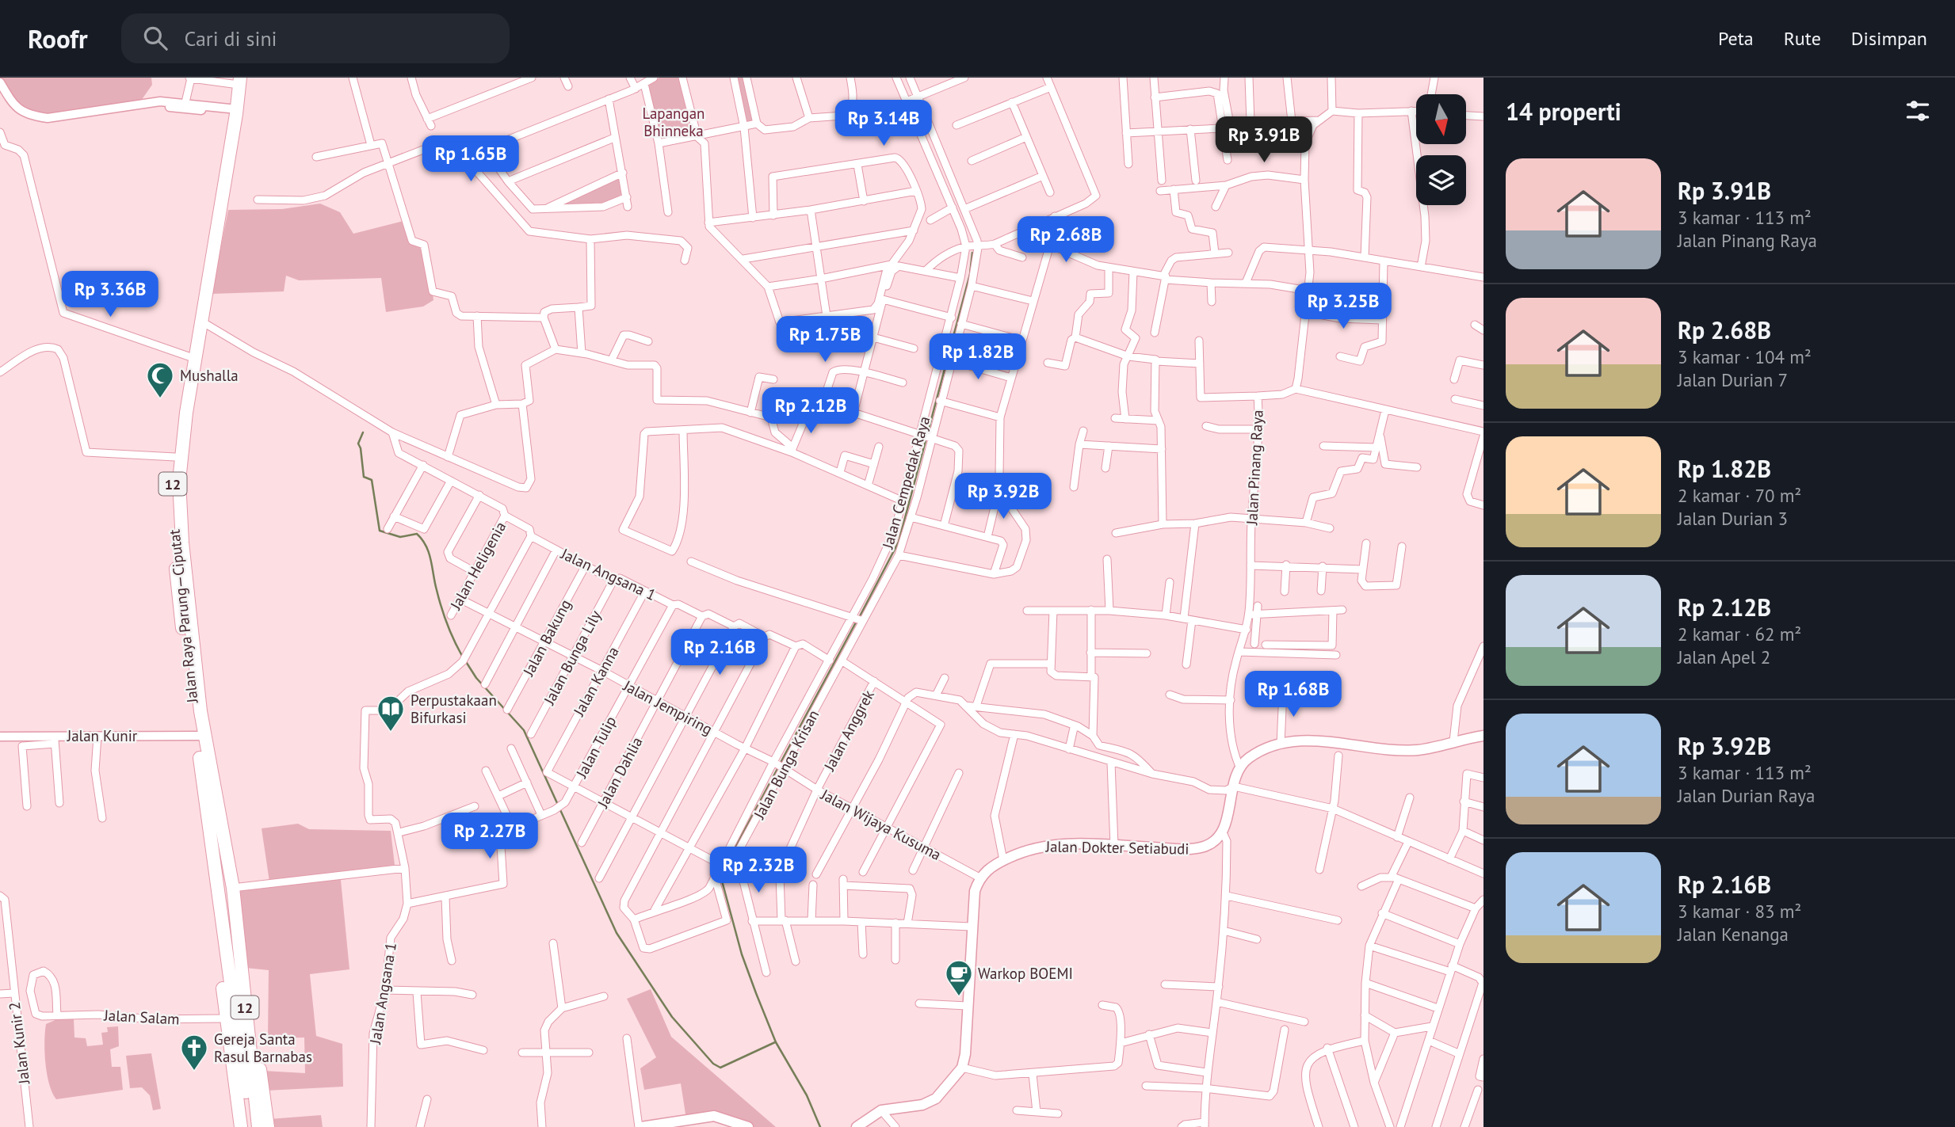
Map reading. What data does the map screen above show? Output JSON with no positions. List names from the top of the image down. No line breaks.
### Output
{"streets":{"highway":["12","Jalan Raya Parung—Ciputat"],"main road":["Jalan Dokter Setiabudi"],"street":["Jalan Pinang Raya","Jalan Cempedak Raya","Jalan Heligenia","Jalan Angsana 1","Jalan Bakung","Jalan Bunga Lily","Jalan Kanna","Jalan Jempiring","Jalan Anggrek","Jalan Kunir","Jalan Tulip","Jalan Bunga Krisan","Jalan Dahlia","Jalan Wijaya Kusuma","Jalan Salam","Jalan Kunir 2"]},"crossings":[["Jalan Cempedak Raya","Jalan Angsana 1"],["12","Jalan Raya Parung—Ciputat"],["Jalan Heligenia","Jalan Angsana 1"],["Jalan Heligenia","Jalan Jempiring"],["Jalan Angsana 1","Jalan Bakung"],["Jalan Angsana 1","Jalan Bunga Lily"],["Jalan Angsana 1","Jalan Kanna"],["Jalan Angsana 1","Jalan Tulip"],["Jalan Angsana 1","Jalan Dahlia"],["Jalan Raya Parung—Ciputat","Jalan Kunir"],["Jalan Bakung","Jalan Jempiring"],["Jalan Bunga Lily","Jalan Jempiring"],["Jalan Kanna","Jalan Jempiring"],["Jalan Kanna","Jalan Tulip"],["Jalan Jempiring","Jalan Tulip"],["Jalan Jempiring","Jalan Dahlia"],["Jalan Jempiring","Jalan Wijaya Kusuma"],["Jalan Anggrek","Jalan Wijaya Kusuma"],["Jalan Bunga Krisan","Jalan Wijaya Kusuma"],["Jalan Wijaya Kusuma","Jalan Dokter Setiabudi"]],"parks":["Lapangan Bhinneka"],"places":{"mosque":["Mushalla"],"library":["Perpustakaan Bifurkasi"],"cafe":["Warkop BOEMI"],"church":["Gereja Santa Rasul Barnabas"]},"north":"bottom","page":{"header":"Roofr","search":"Cari di sini","nav":["Peta","Rute","Disimpan"],"heading":"14 properti","price":["Rp 3.14B","Rp 3.91B","Rp 1.65B","Rp 2.68B","Rp 3.36B","Rp 3.25B","Rp 1.75B","Rp 1.82B","Rp 2.12B","Rp 3.92B","Rp 2.16B","Rp 1.68B","Rp 2.27B","Rp 2.32B"],"list":[{"name":"Rp 3.91B","note":"3 kamar · 113 m² · Jalan Pinang Raya"},{"name":"Rp 2.68B","note":"3 kamar · 104 m² · Jalan Durian 7"},{"name":"Rp 1.82B","note":"2 kamar · 70 m² · Jalan Durian 3"},{"name":"Rp 2.12B","note":"2 kamar · 62 m² · Jalan Apel 2"},{"name":"Rp 3.92B","note":"3 kamar · 113 m² · Jalan Durian Raya"},{"name":"Rp 2.16B","note":"3 kamar · 83 m² · Jalan Kenanga"}]}}
